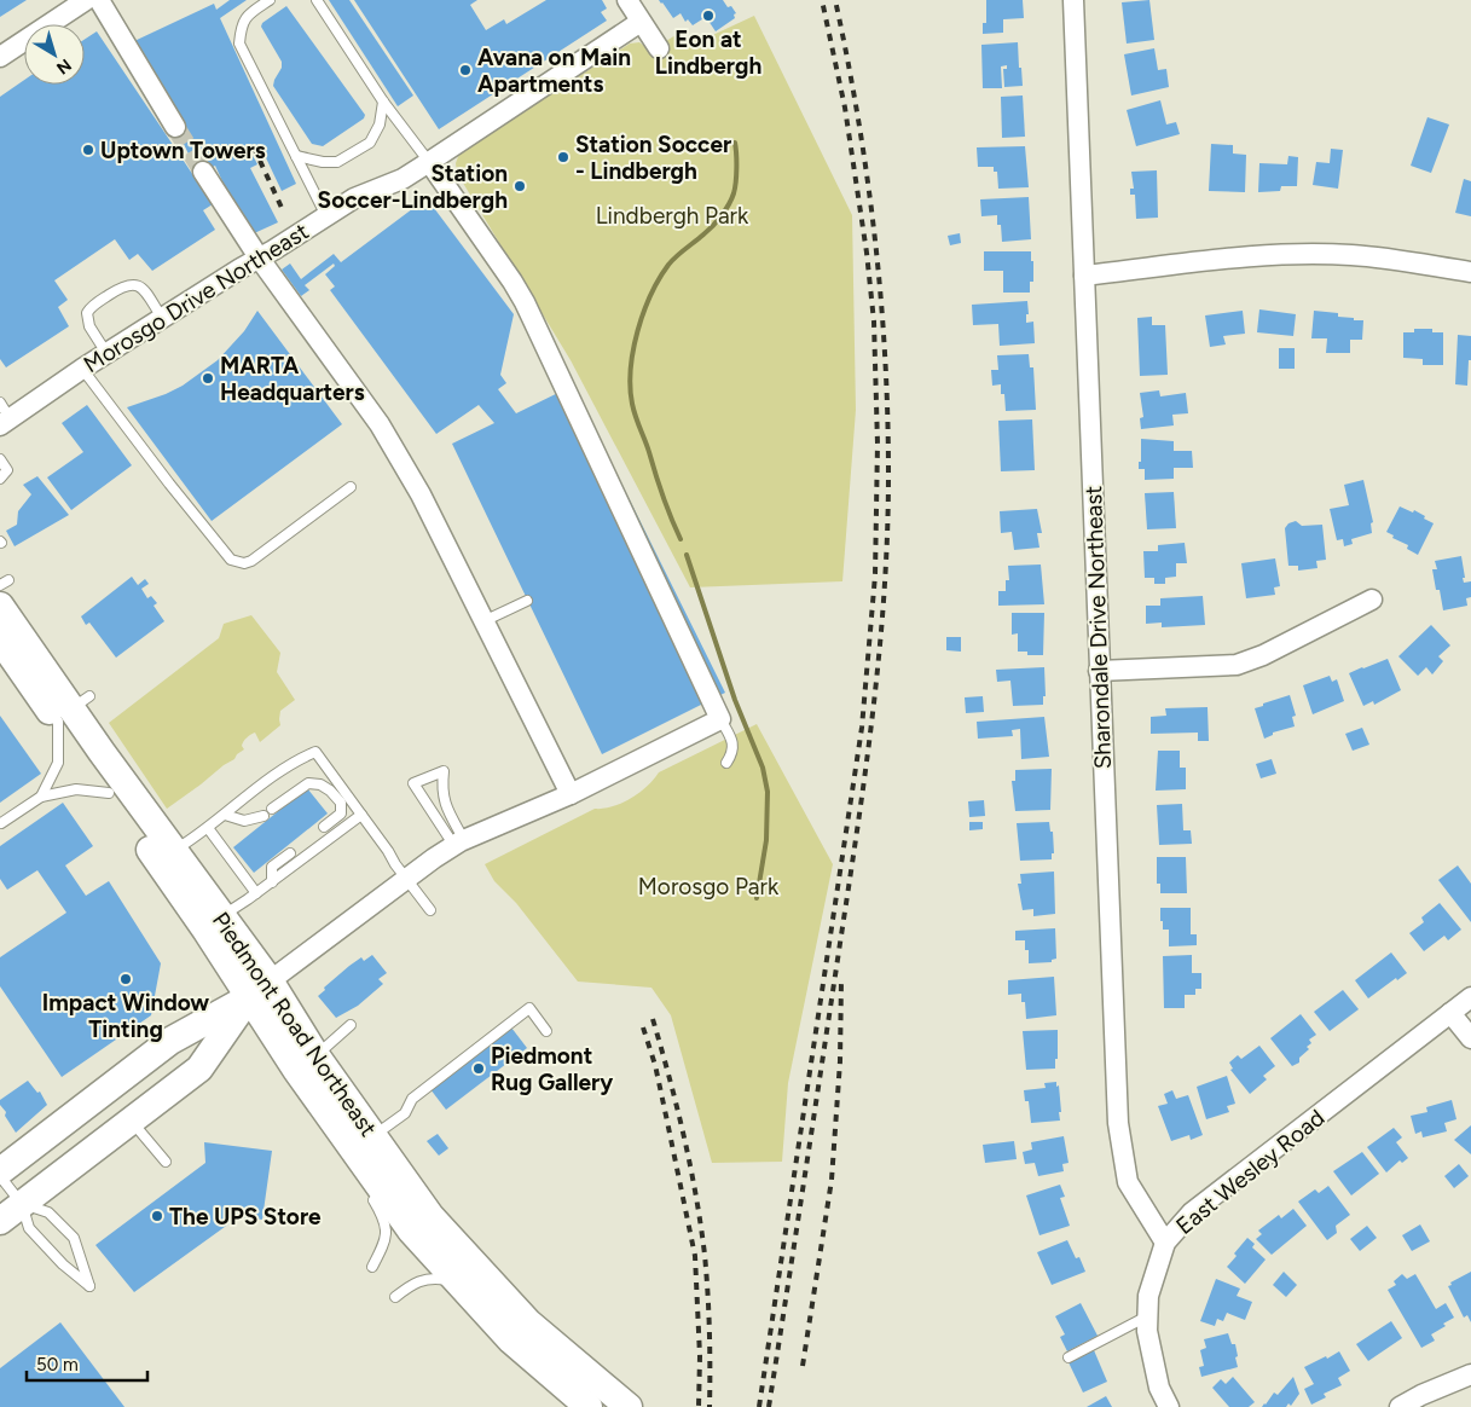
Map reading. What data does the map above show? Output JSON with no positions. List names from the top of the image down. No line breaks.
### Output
{"streets":{"main road":["Piedmont Road Northeast"],"street":["Morosgo Drive Northeast","Sharondale Drive Northeast","East Wesley Road"]},"crossings":[["Sharondale Drive Northeast","East Wesley Road"]],"parks":["Lindbergh Park","Morosgo Park"],"places":["Eon at Lindbergh","Avana on Main Apartments","Uptown Towers","Station Soccer - Lindbergh","Station Soccer-Lindbergh","MARTA Headquarters","Impact Window Tinting","Piedmont Rug Gallery","The UPS Store"],"scale_bar":"50 m","north":"bottom right"}
